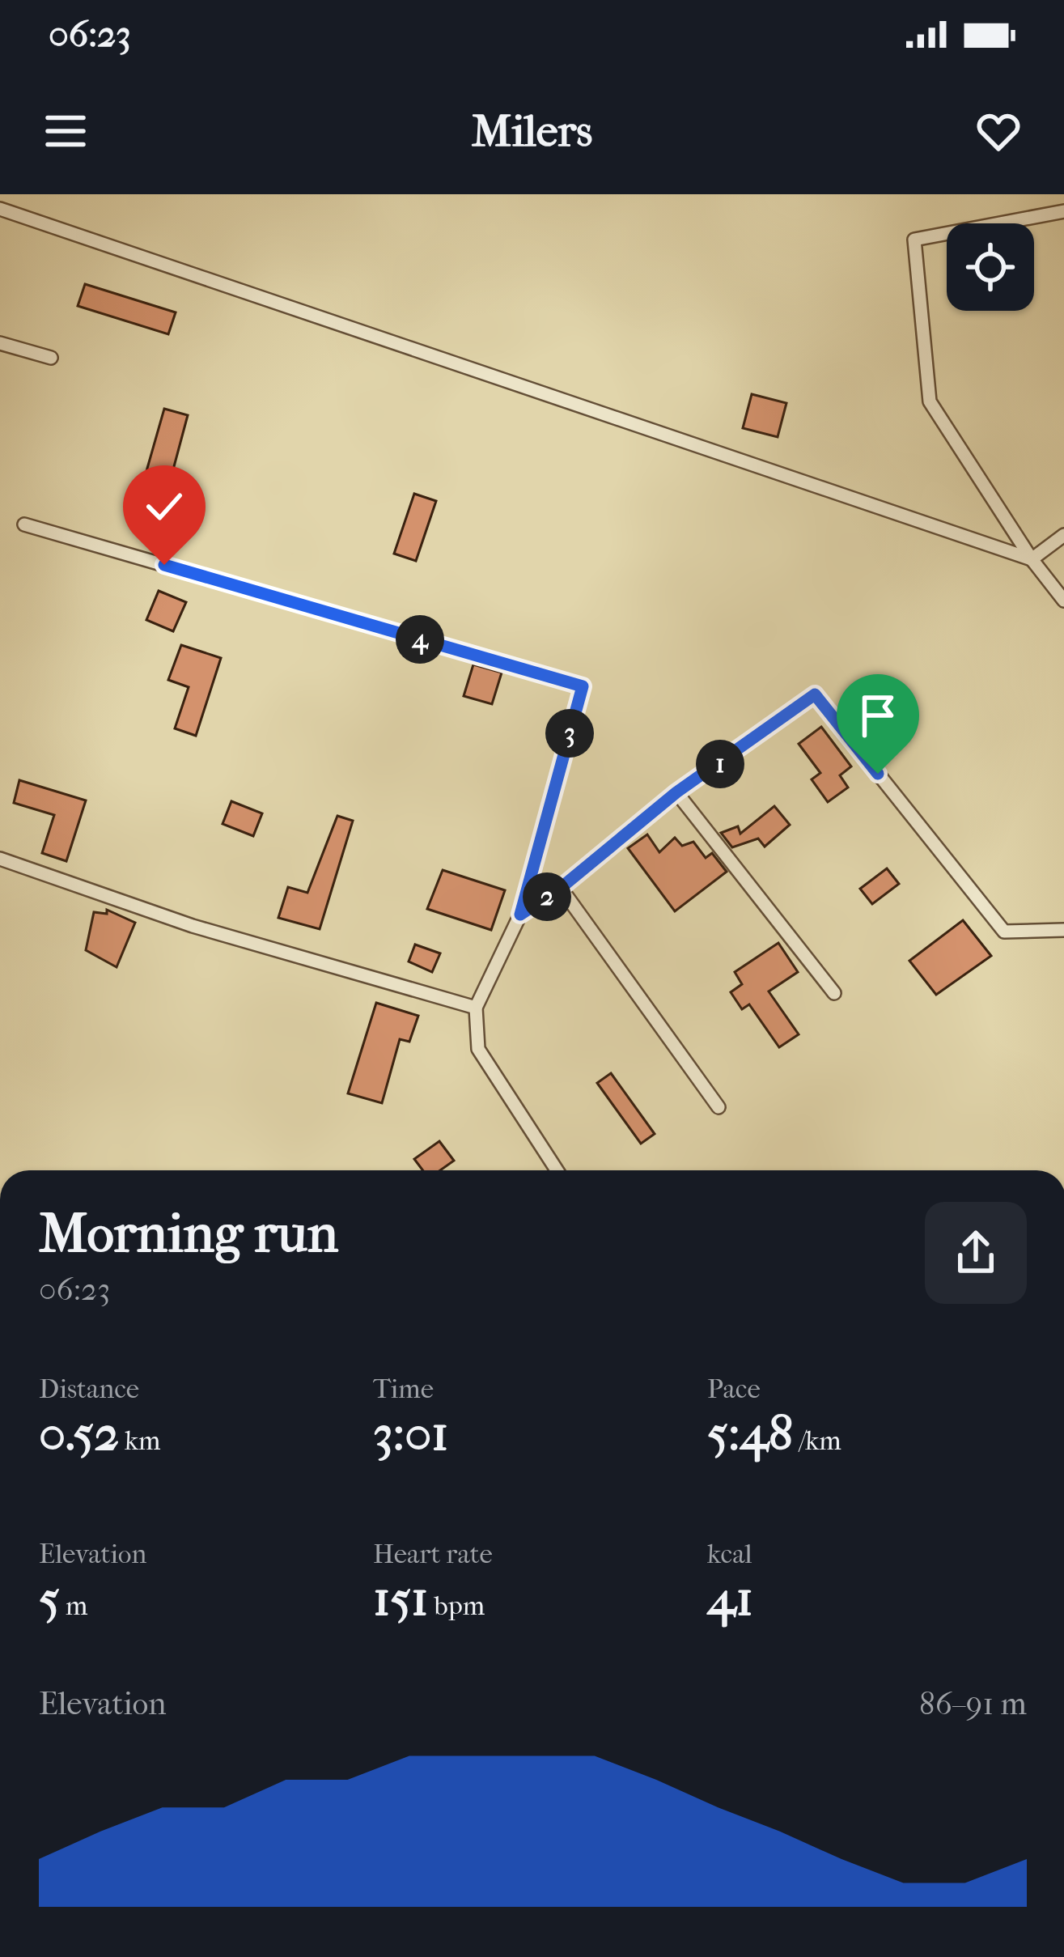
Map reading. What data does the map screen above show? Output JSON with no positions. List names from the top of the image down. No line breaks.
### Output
{"page":{"status":"06:23","header":"Milers","pins":["4","3","1","2"],"heading":["Morning run","06:23"],"stats":[["Distance","0.52 km"],["Time","3:01"],["Pace","5:48 /km"],["Elevation","5 m"],["Heart rate","151 bpm"],["kcal","41"]],"chart":["Elevation","86–91 m"]}}
